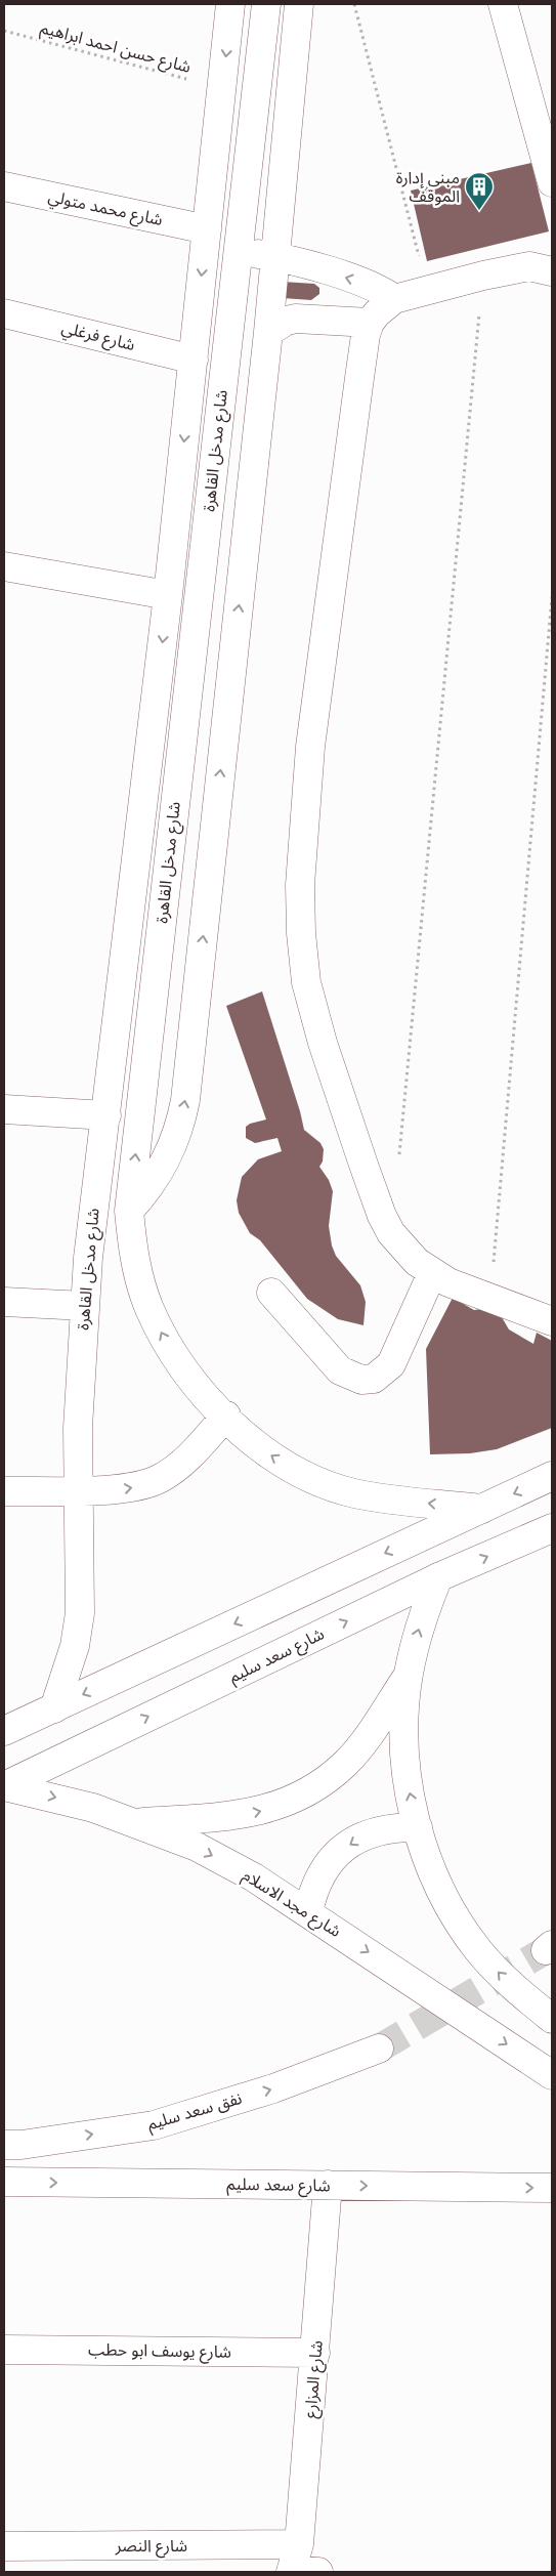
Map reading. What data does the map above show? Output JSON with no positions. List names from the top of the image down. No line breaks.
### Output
{"streets":{"street":["شارع محمد متولي","شارع فرغلي","شارع مدخل القاهرة","شارع سعد سليم","شارع مجد الاسلام","نفق سعد سليم","شارع يوسف ابو حطب","شارع المزارع","شارع النصر"],"path":["شارع حسن احمد ابراهيم"]},"crossings":[["شارع حسن احمد ابراهيم","شارع مدخل القاهرة"],["شارع محمد متولي","شارع مدخل القاهرة"],["شارع فرغلي","شارع مدخل القاهرة"],["شارع سعد سليم","شارع مجد الاسلام"],["شارع سعد سليم","شارع المزارع"],["شارع يوسف ابو حطب","شارع المزارع"],["شارع المزارع","شارع النصر"]],"one_way":["شارع مجد الاسلام","نفق سعد سليم"],"places":{"building":["مبنى إدارة الموقف"]}}
